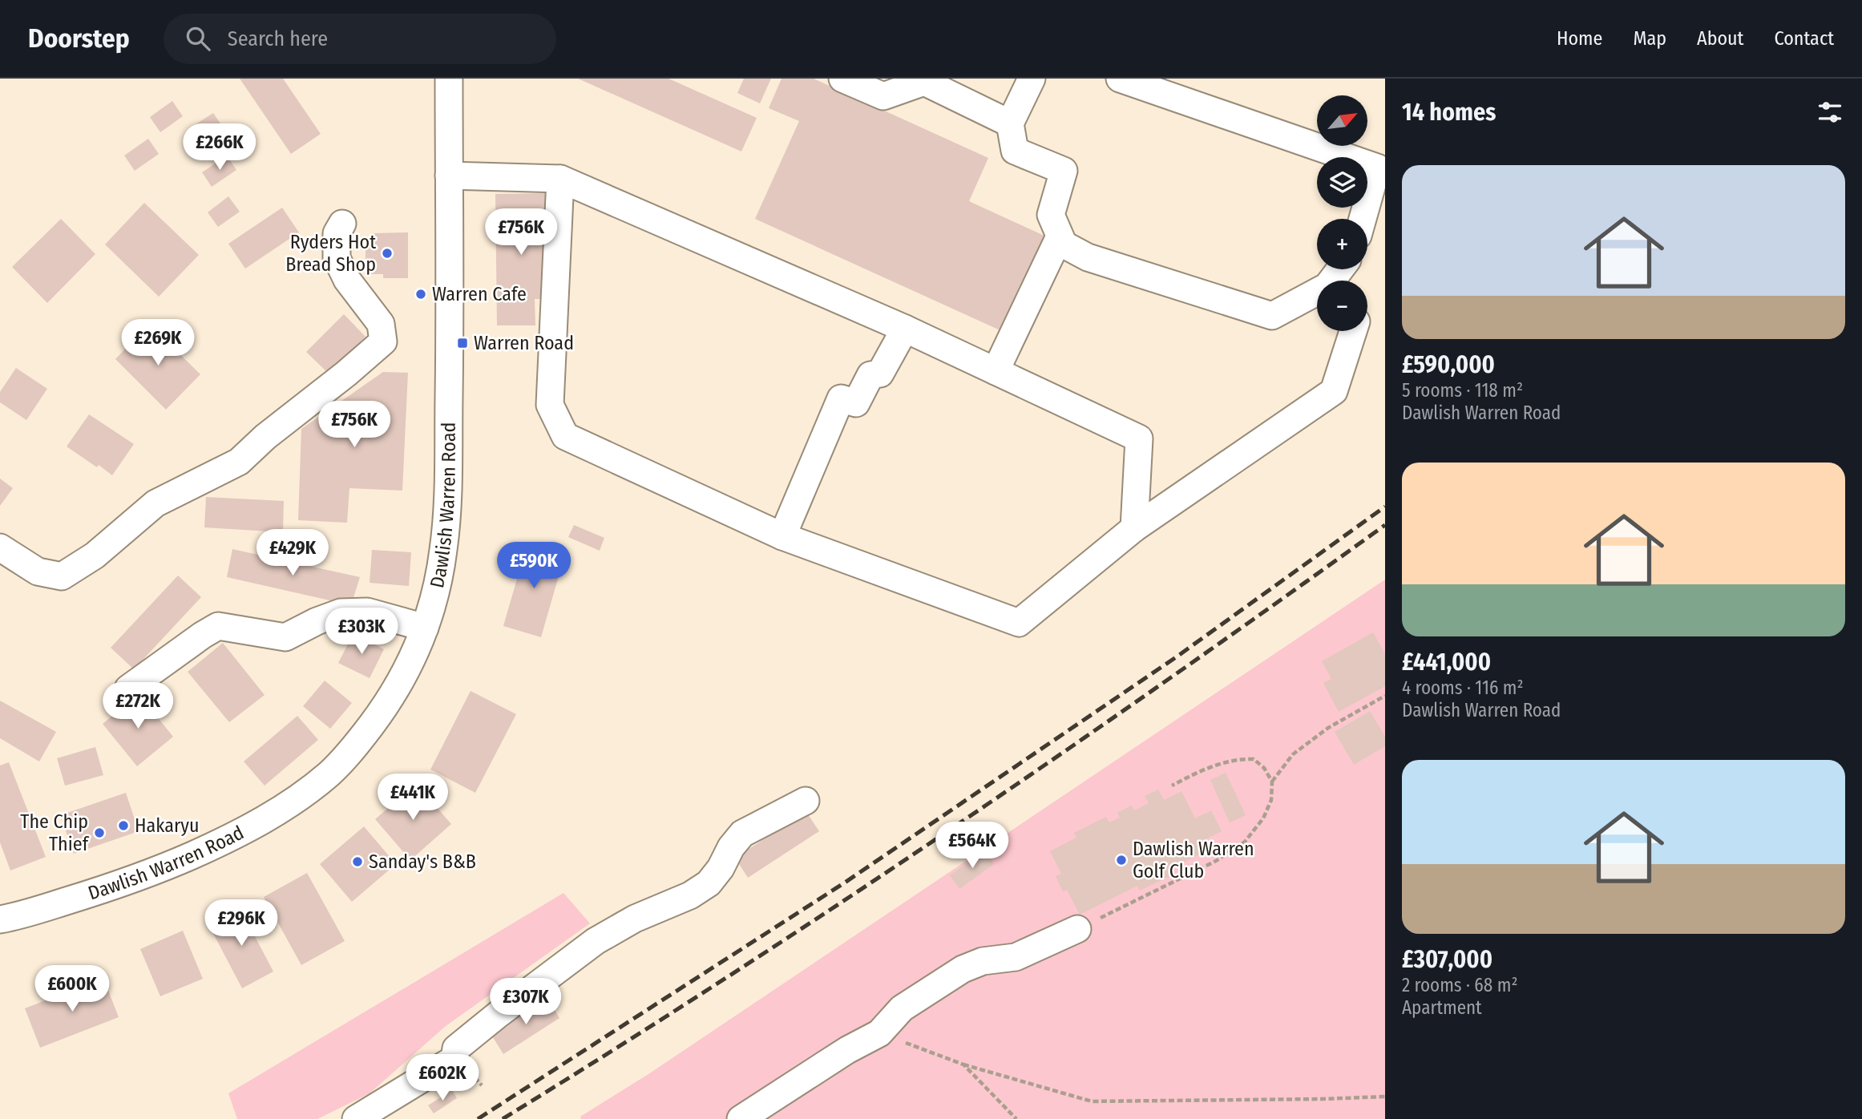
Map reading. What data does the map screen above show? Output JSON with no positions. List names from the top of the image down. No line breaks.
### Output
{"streets":{"street":["Dawlish Warren Road"]},"places":{"other":["Ryders Hot Bread Shop","Warren Cafe","Hakaryu","The Chip Thief","Dawlish Warren Golf Club","Sanday's B&B"],"transit":["Warren Road"]},"north":"top right","page":{"header":"Doorstep","search":"Search here","nav":["Home","Map","About","Contact"],"heading":"14 homes","map_buttons":["+","−"],"price":["£266K","£756K","£269K","£756K","£429K","£590K","£303K","£272K","£441K","£564K","£296K","£600K","£307K","£602K"],"list":[{"name":"£590,000","note":"5 rooms · 118 m² · Dawlish Warren Road"},{"name":"£441,000","note":"4 rooms · 116 m² · Dawlish Warren Road"},{"name":"£307,000","note":"2 rooms · 68 m² · Apartment"}]}}
